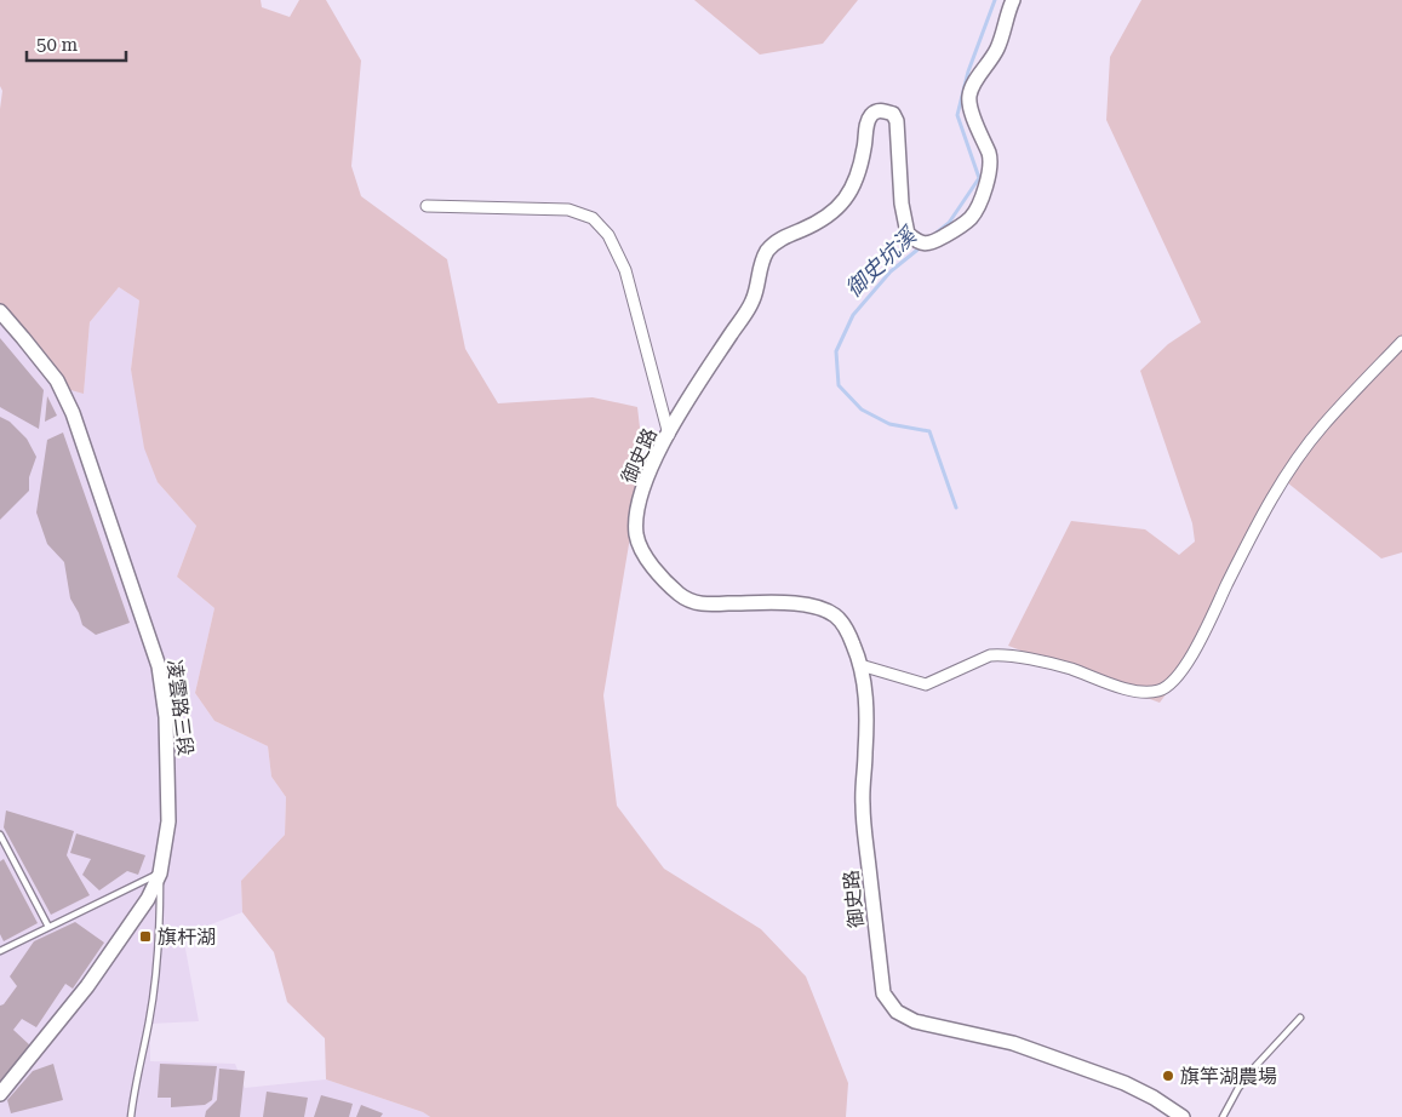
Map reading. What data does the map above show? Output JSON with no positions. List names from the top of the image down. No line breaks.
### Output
{"streets":{"street":["御史路","凌雲路三段"]},"water":["御史坑溪"],"places":{"transit":["旗杆湖"],"other":["旗竿湖農場"]},"scale_bar":"50 m"}
